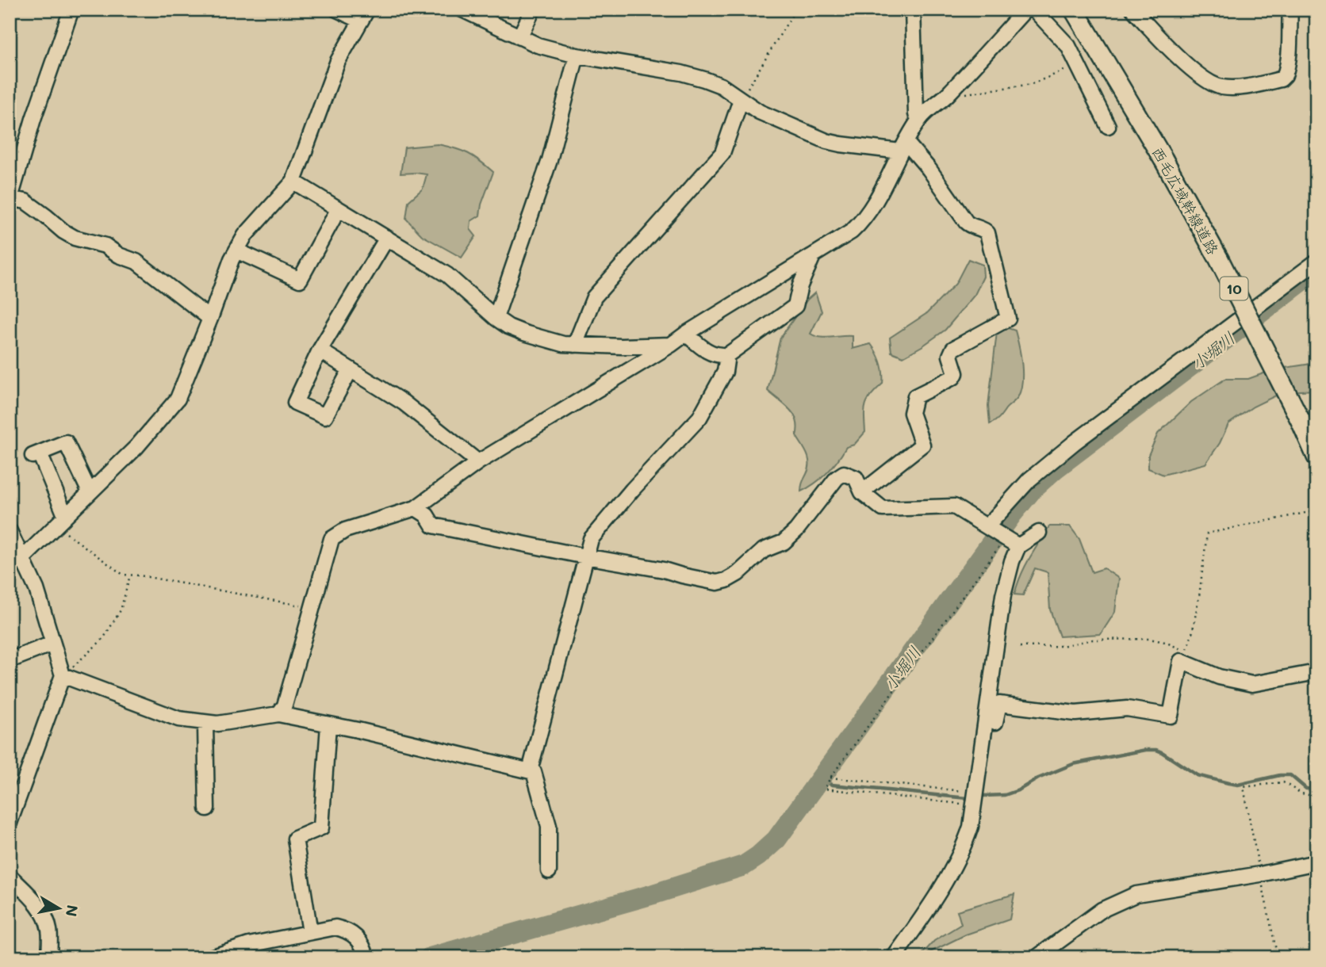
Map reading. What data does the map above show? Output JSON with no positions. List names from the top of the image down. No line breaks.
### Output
{"streets":{"main road":["西毛広域幹線道路","10"]},"water":["小堀川"],"north":"right"}
